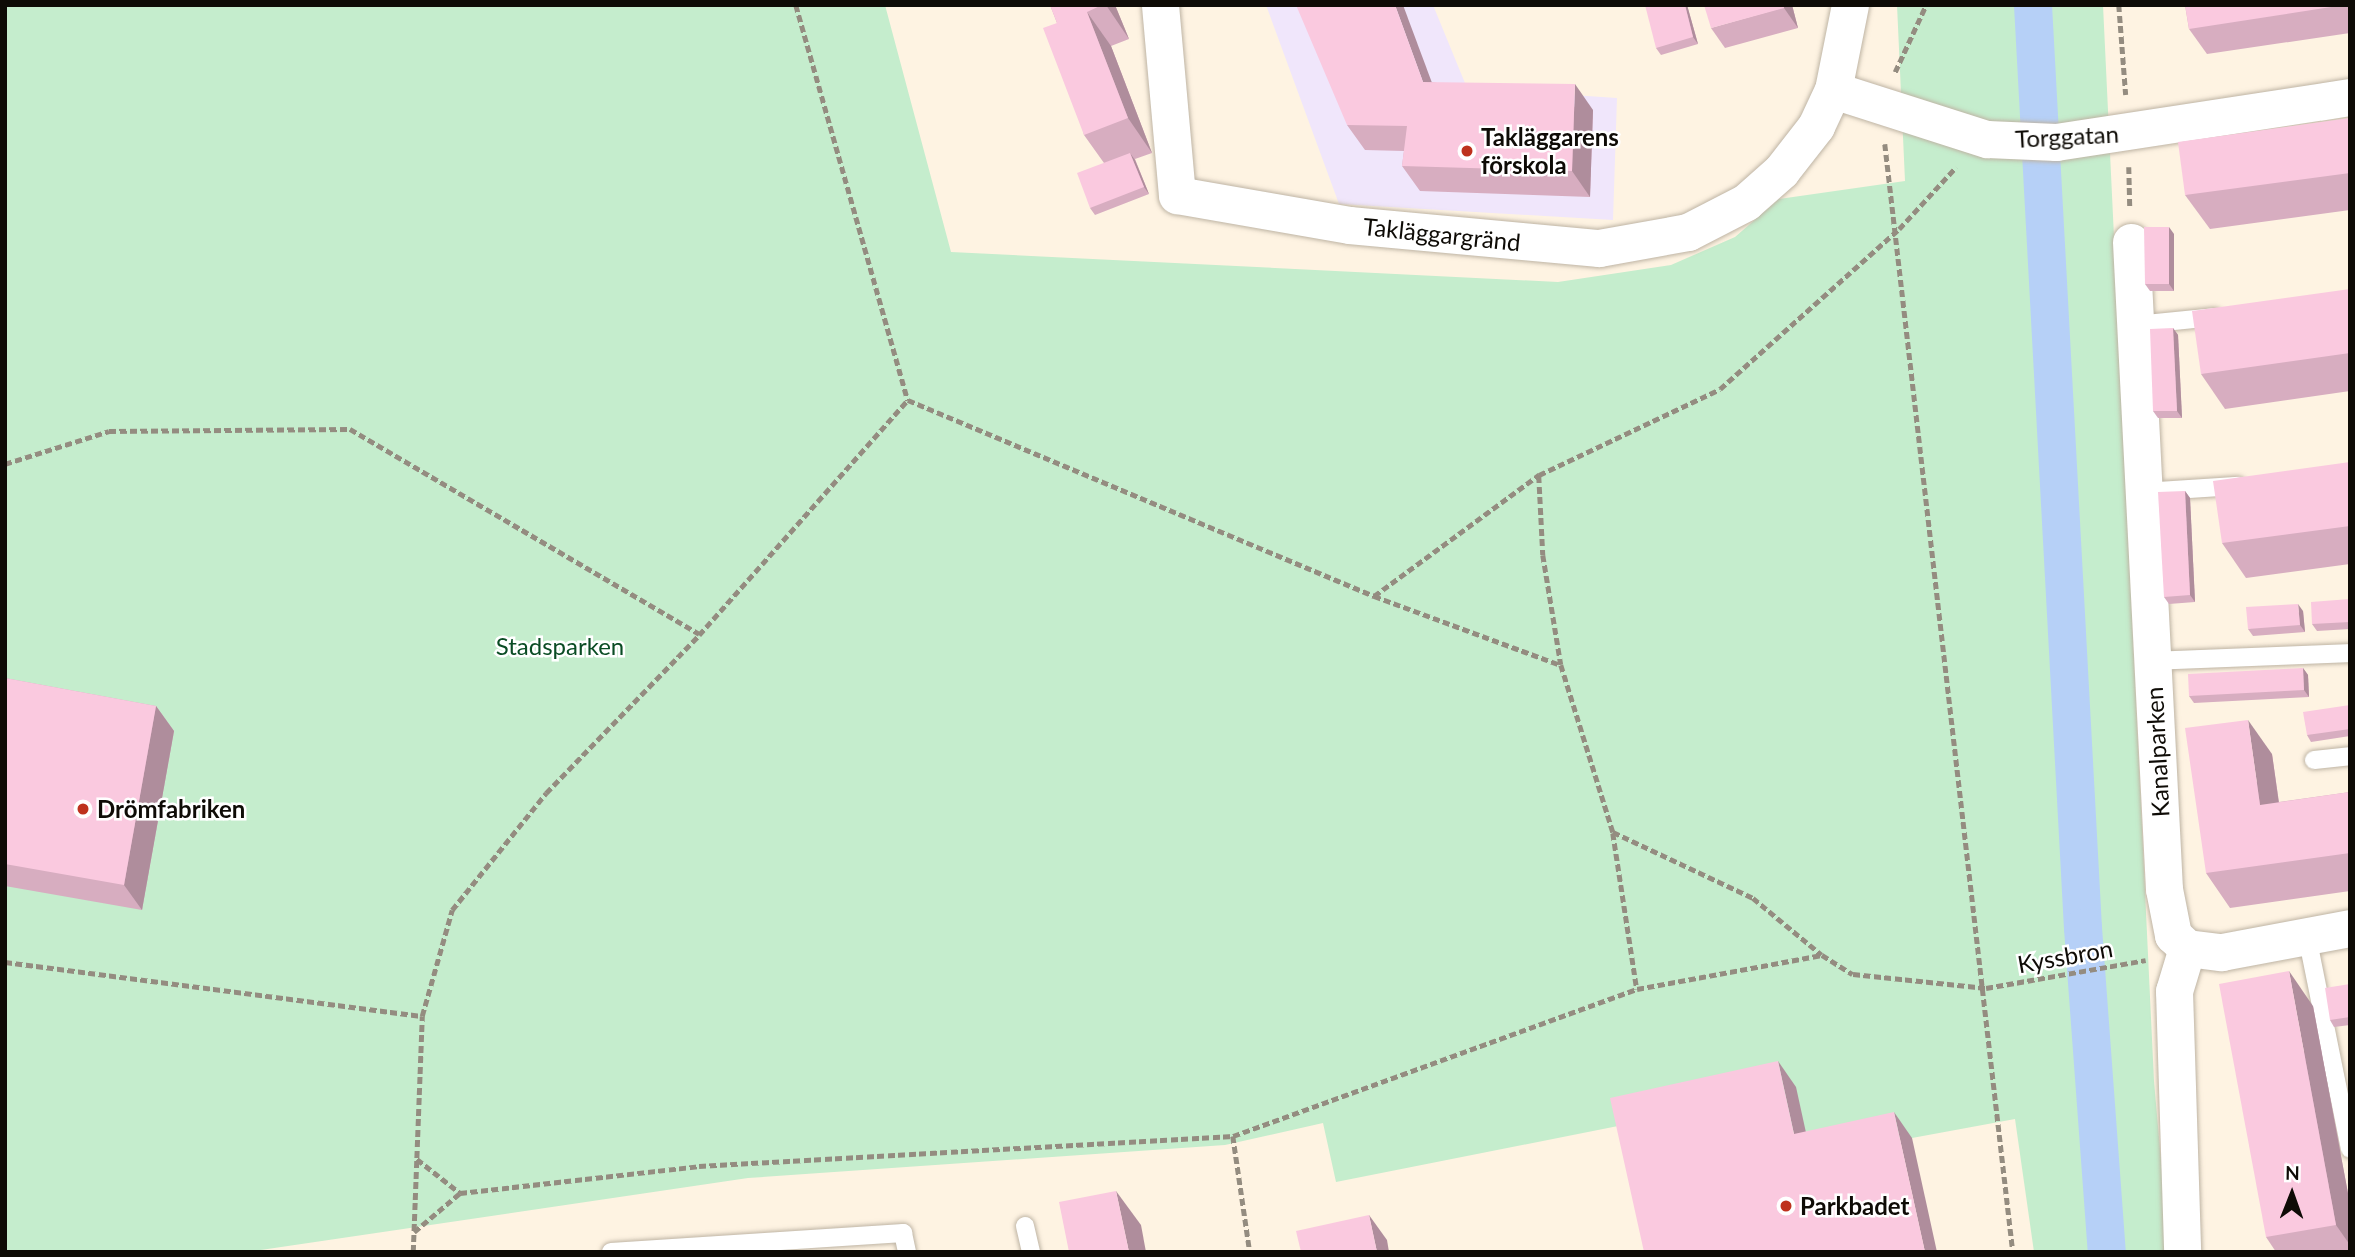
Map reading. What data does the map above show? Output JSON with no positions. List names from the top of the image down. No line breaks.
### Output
{"streets":{"street":["Torggatan","Takläggargränd","Kanalparken"],"path":["Kyssbron"]},"crossings":[["Torggatan","Takläggargränd"]],"parks":["Stadsparken"],"places":["Takläggarens förskola","Drömfabriken","Parkbadet"],"north":"top"}
